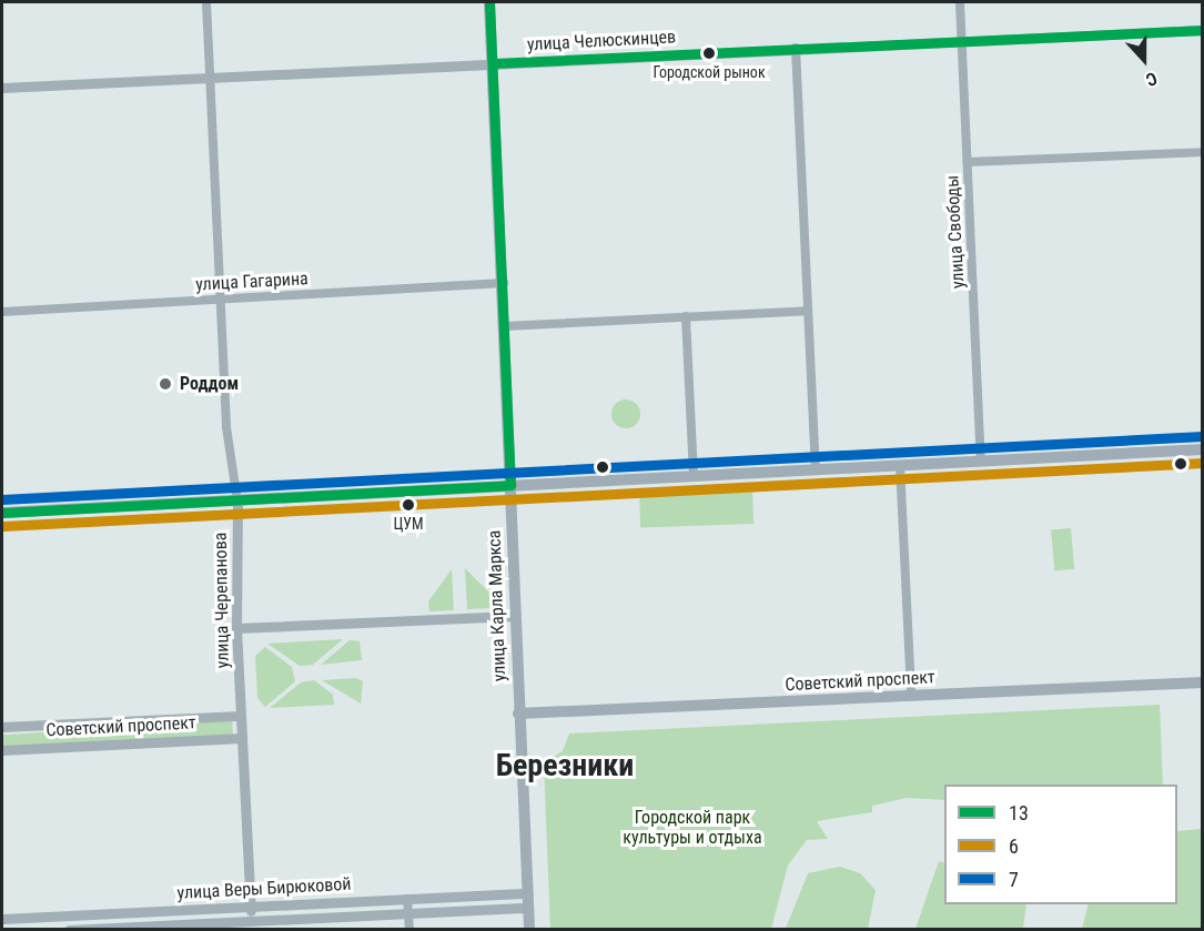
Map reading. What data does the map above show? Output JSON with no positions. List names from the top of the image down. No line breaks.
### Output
{"streets":{"main road":["улица Карла Маркса","Советский проспект"],"street":["улица Челюскинцев","улица Свободы","улица Гагарина","улица Черепанова","улица Веры Бирюковой"]},"crossings":[["улица Челюскинцев","улица Свободы"],["улица Челюскинцев","улица Черепанова"],["улица Челюскинцев","улица Карла Маркса"],["улица Гагарина","улица Черепанова"],["улица Гагарина","улица Карла Маркса"],["улица Черепанова","Советский проспект"],["улица Черепанова","улица Веры Бирюковой"],["улица Карла Маркса","Советский проспект"],["улица Карла Маркса","улица Веры Бирюковой"]],"districts":["Березники"],"parks":["Городской парк культуры и отдыха"],"places":["Городской рынок","Роддом","ЦУМ"],"lines":["transit line 13","transit line 7","transit line 6"],"legend":["13","6","7"],"north":"bottom"}
